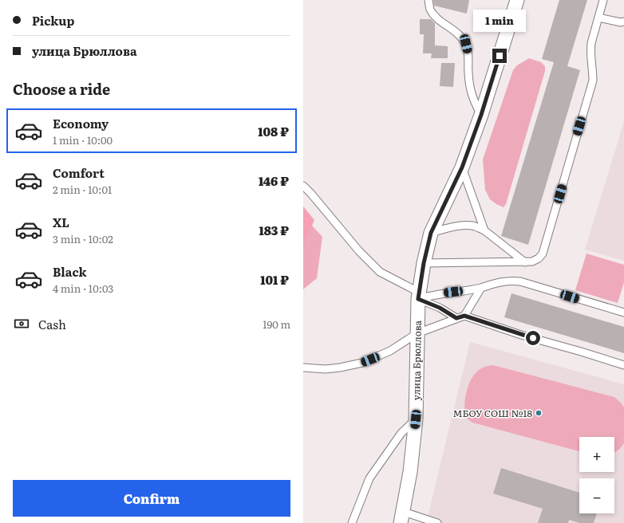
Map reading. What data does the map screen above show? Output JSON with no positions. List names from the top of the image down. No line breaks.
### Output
{"streets":{"street":["улица Брюллова"]},"places":["МБОУ СОШ №18"],"page":{"banner":["Pickup","улица Брюллова"],"bubble":"1 min","heading":"Choose a ride","list":[{"name":"Economy","note":"1 min · 10:00","value":"108 ₽"},{"name":"Comfort","note":"2 min · 10:01","value":"146 ₽"},{"name":"XL","note":"3 min · 10:02","value":"183 ₽"},{"name":"Black","note":"4 min · 10:03","value":"101 ₽"}],"pay":["Cash","190 m"],"map_buttons":["+","−"],"buttons":"Confirm"}}
